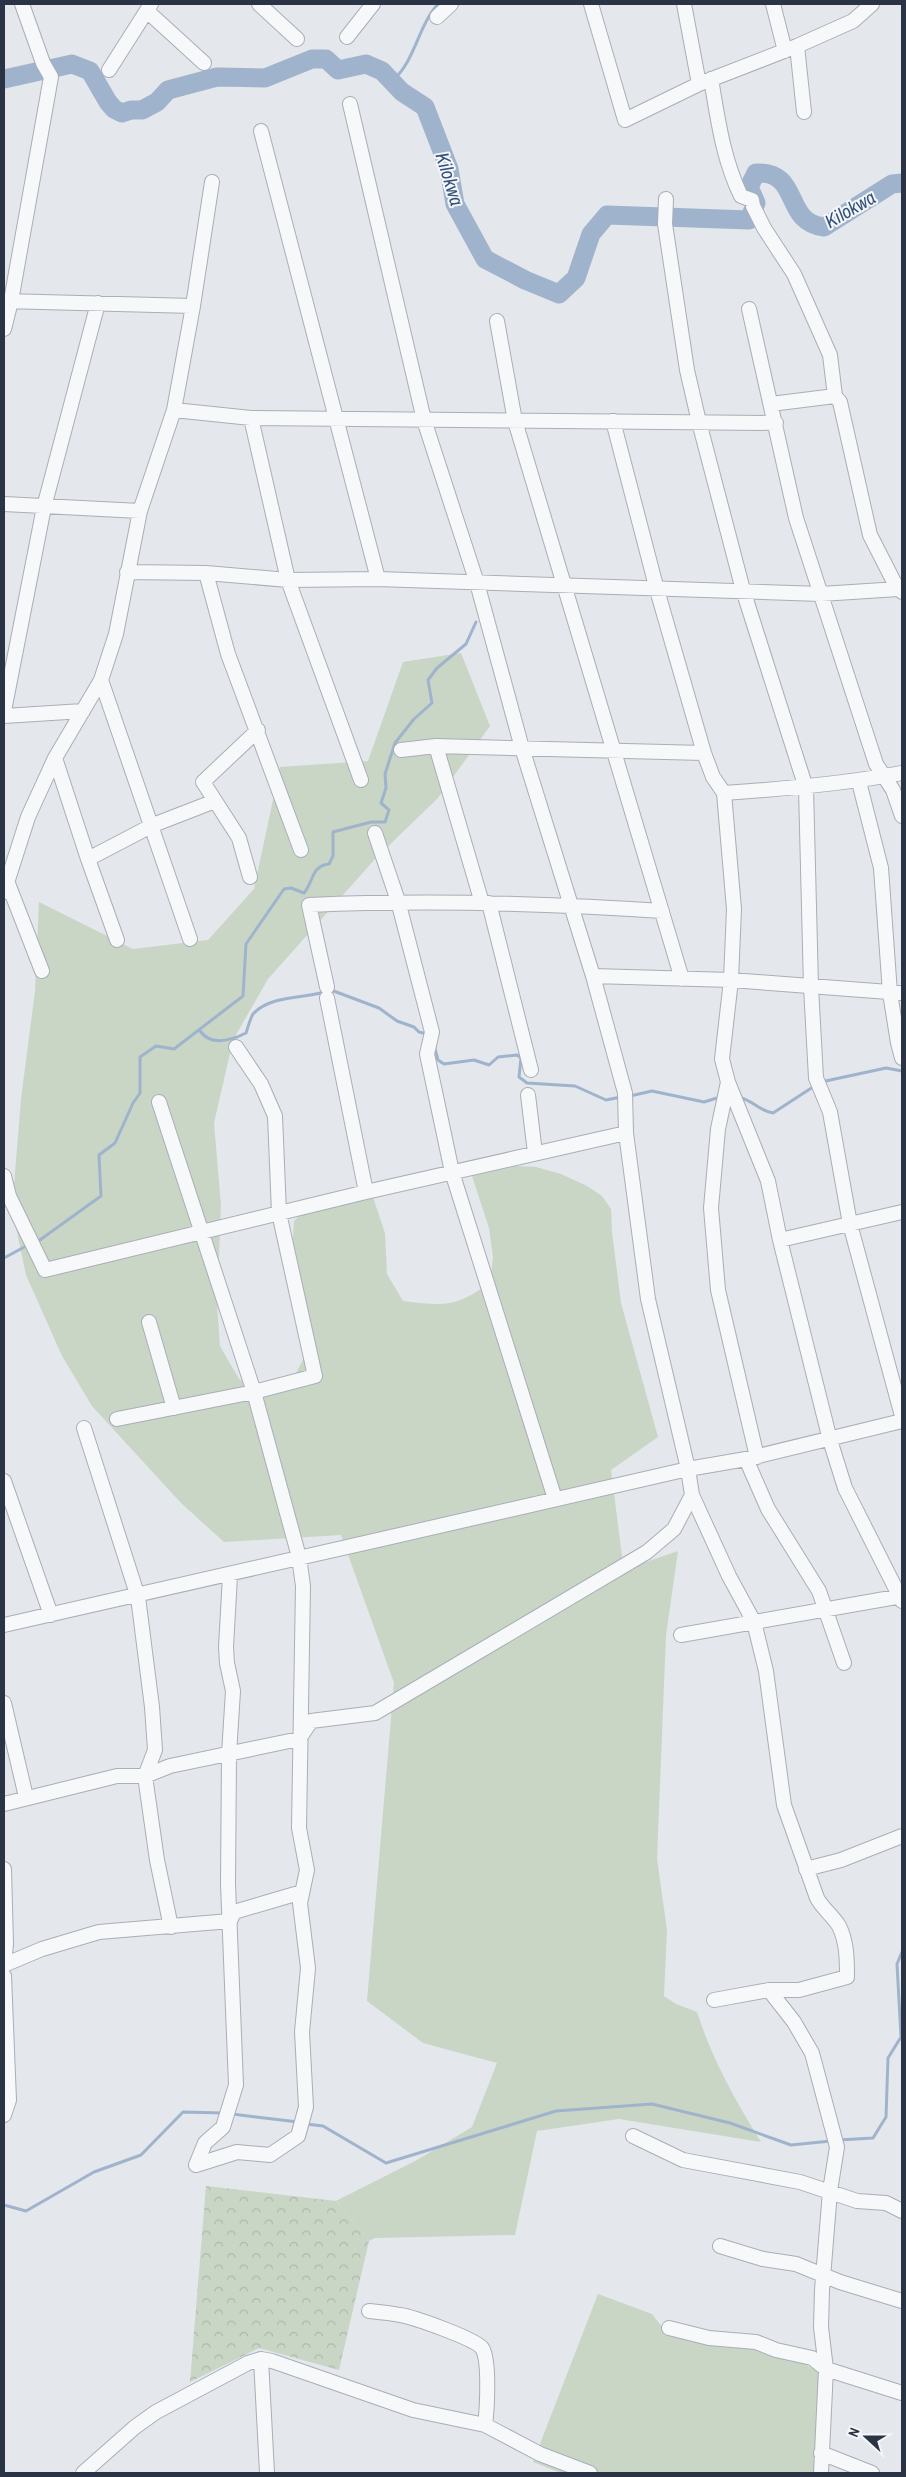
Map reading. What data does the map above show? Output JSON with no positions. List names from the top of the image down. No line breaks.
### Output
{"water":["Kilokwa"],"north":"left"}
